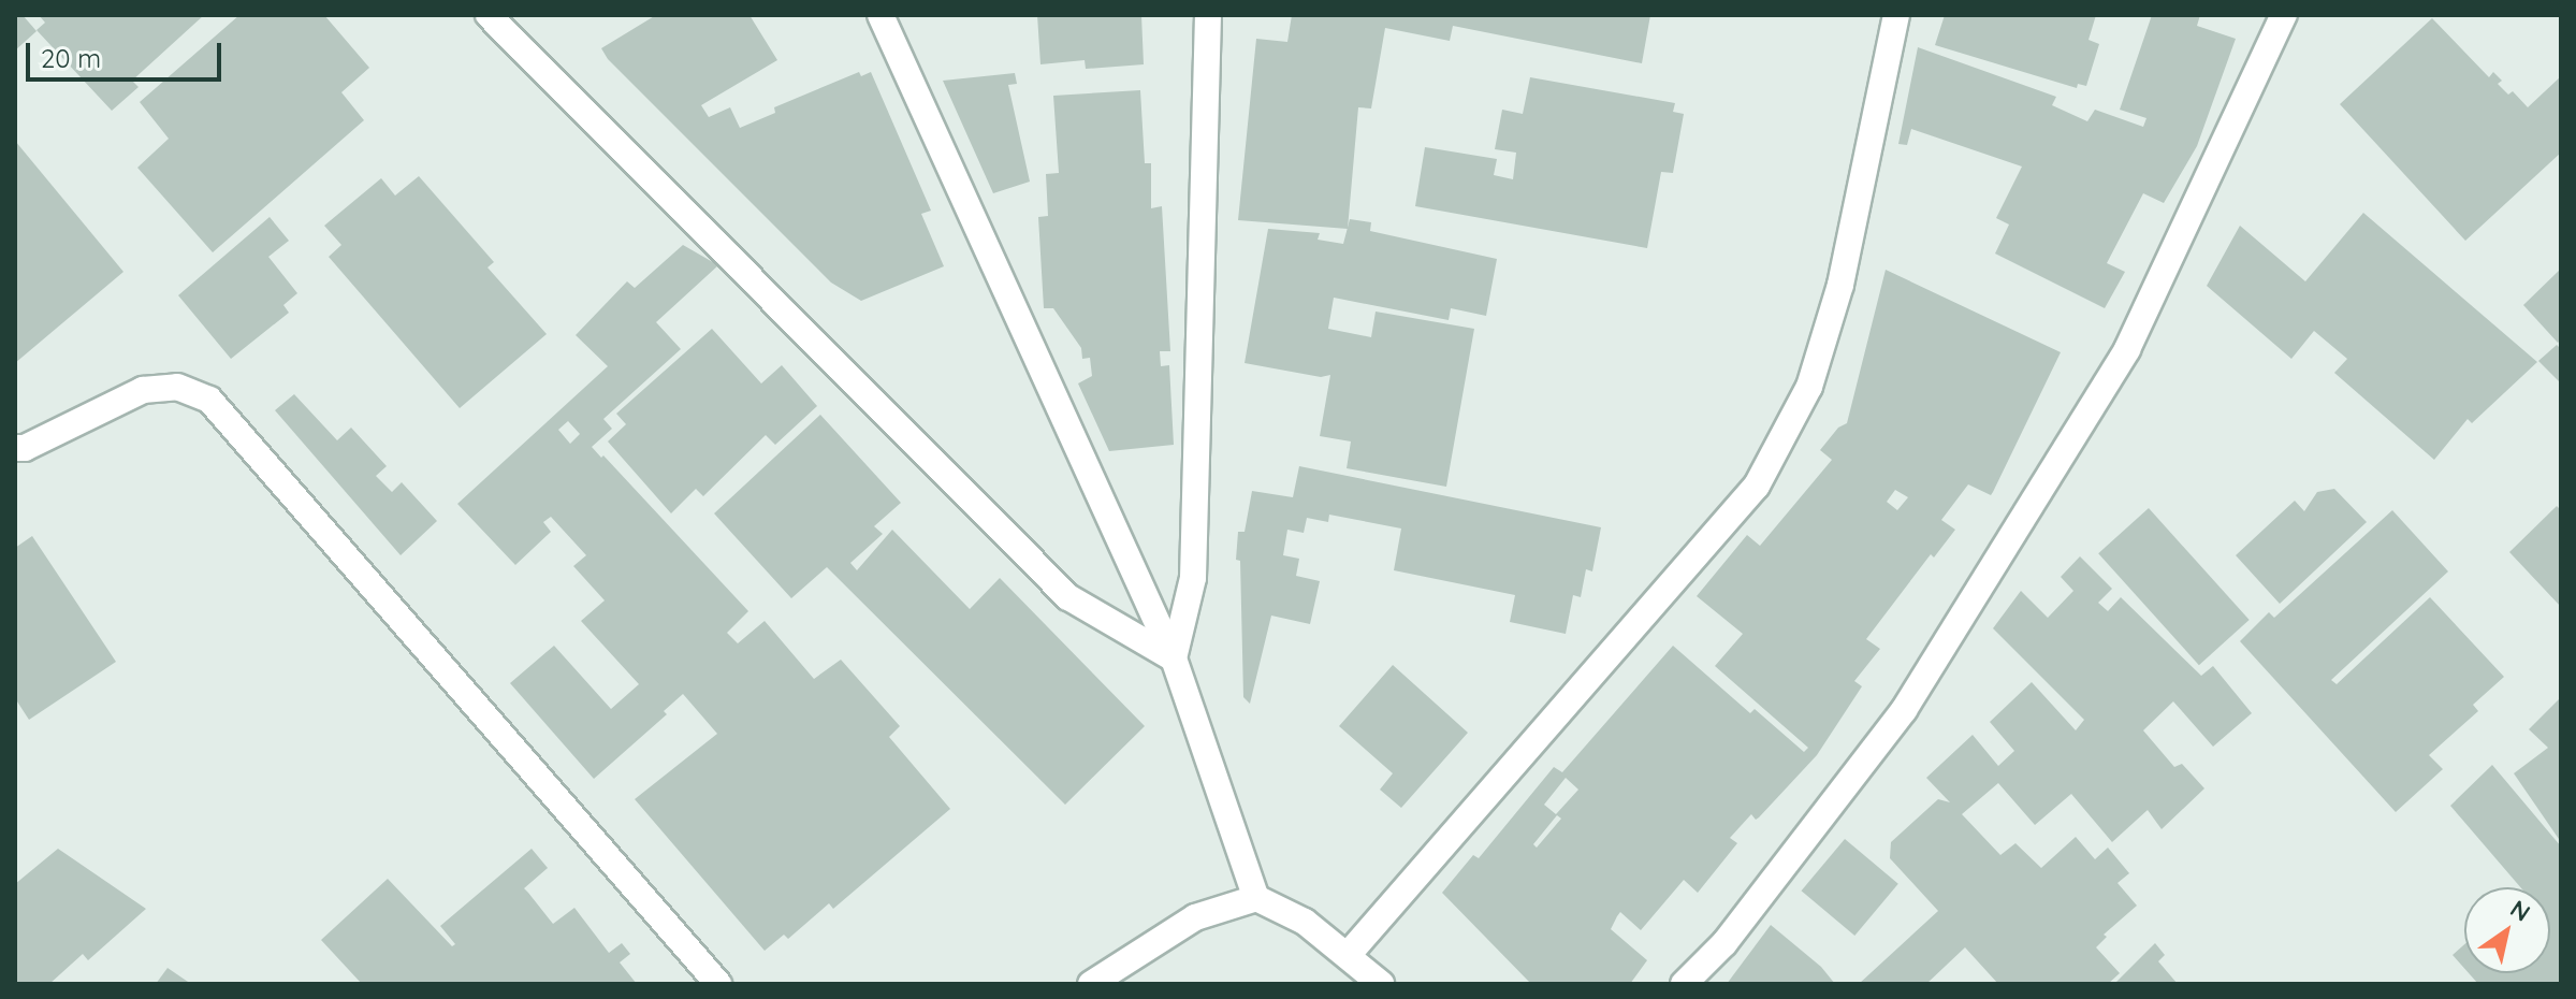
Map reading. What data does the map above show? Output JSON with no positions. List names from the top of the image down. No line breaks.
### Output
{"scale_bar":"20 m","north":"top right"}
